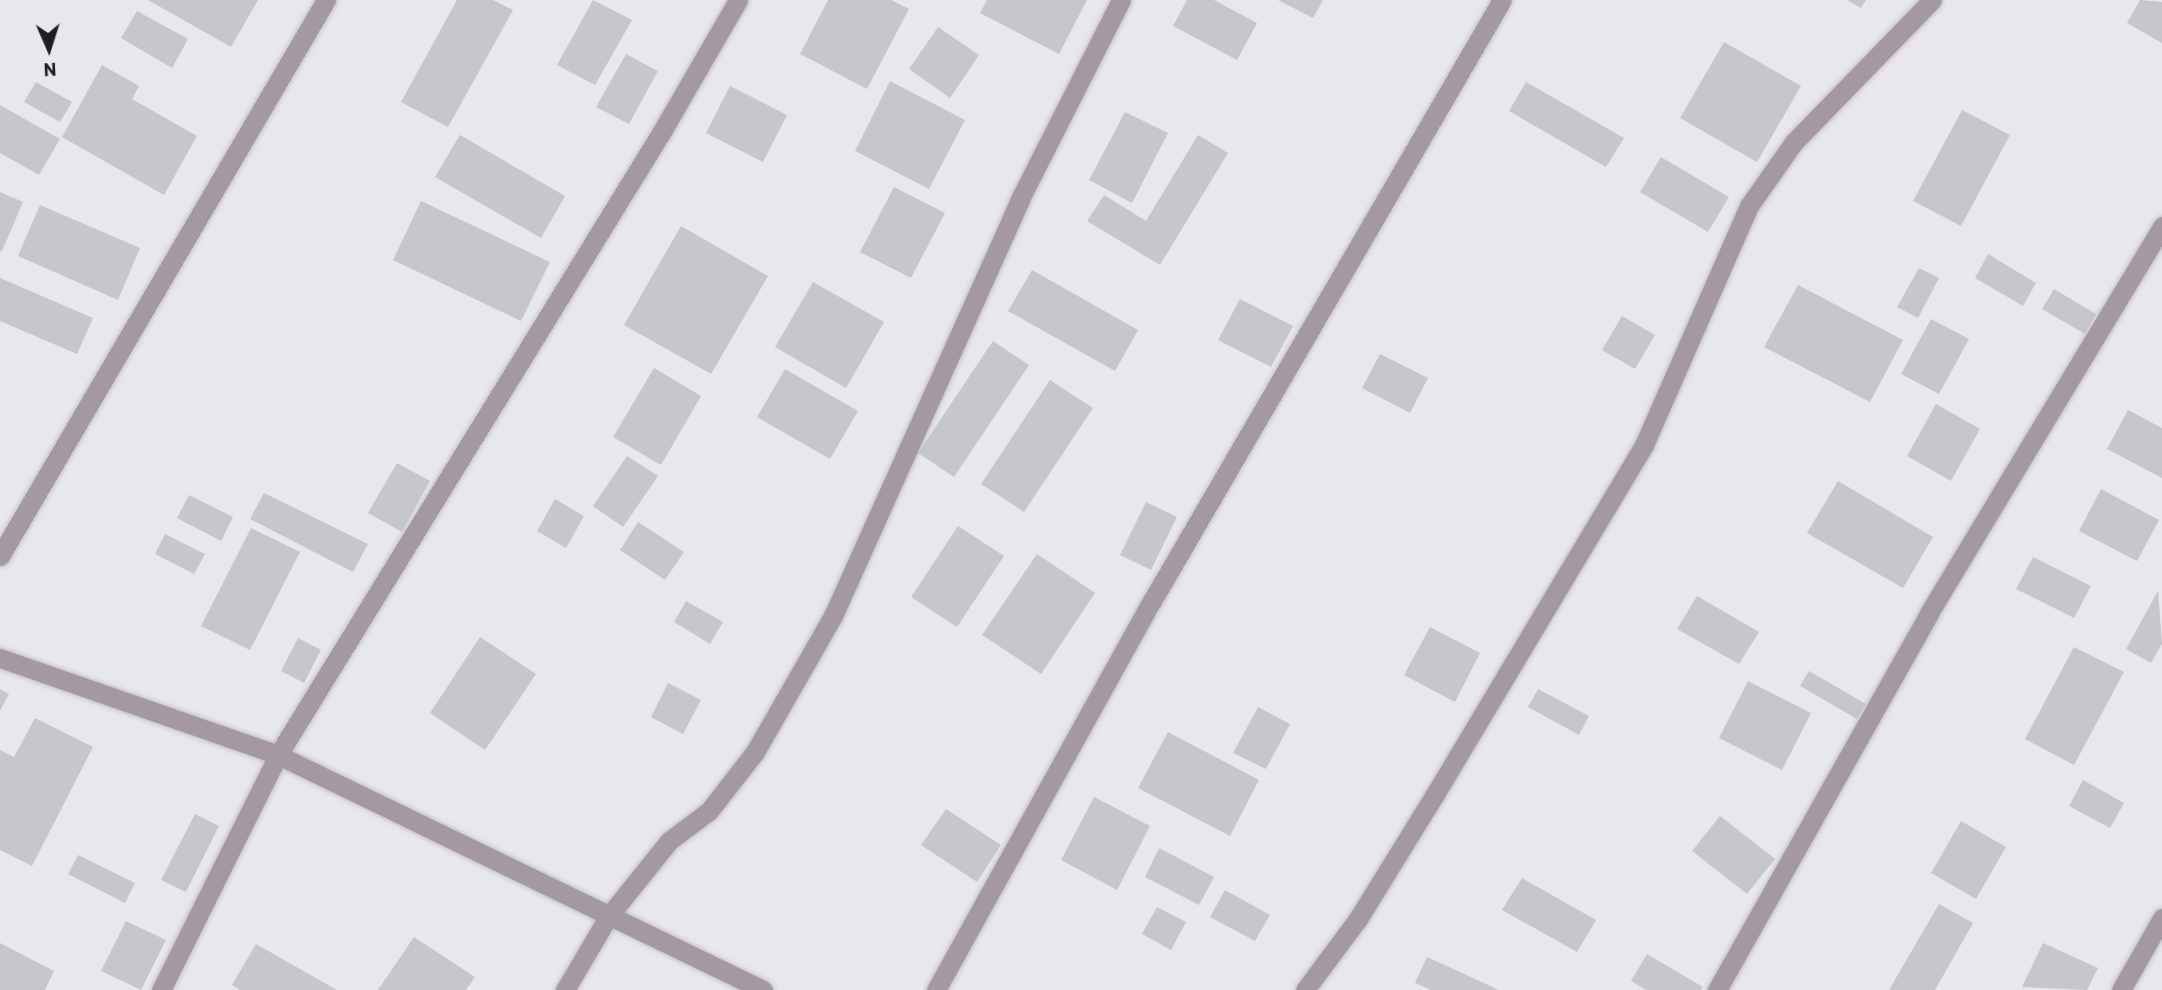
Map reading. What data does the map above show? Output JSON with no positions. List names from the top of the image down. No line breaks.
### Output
{"north":"bottom"}
